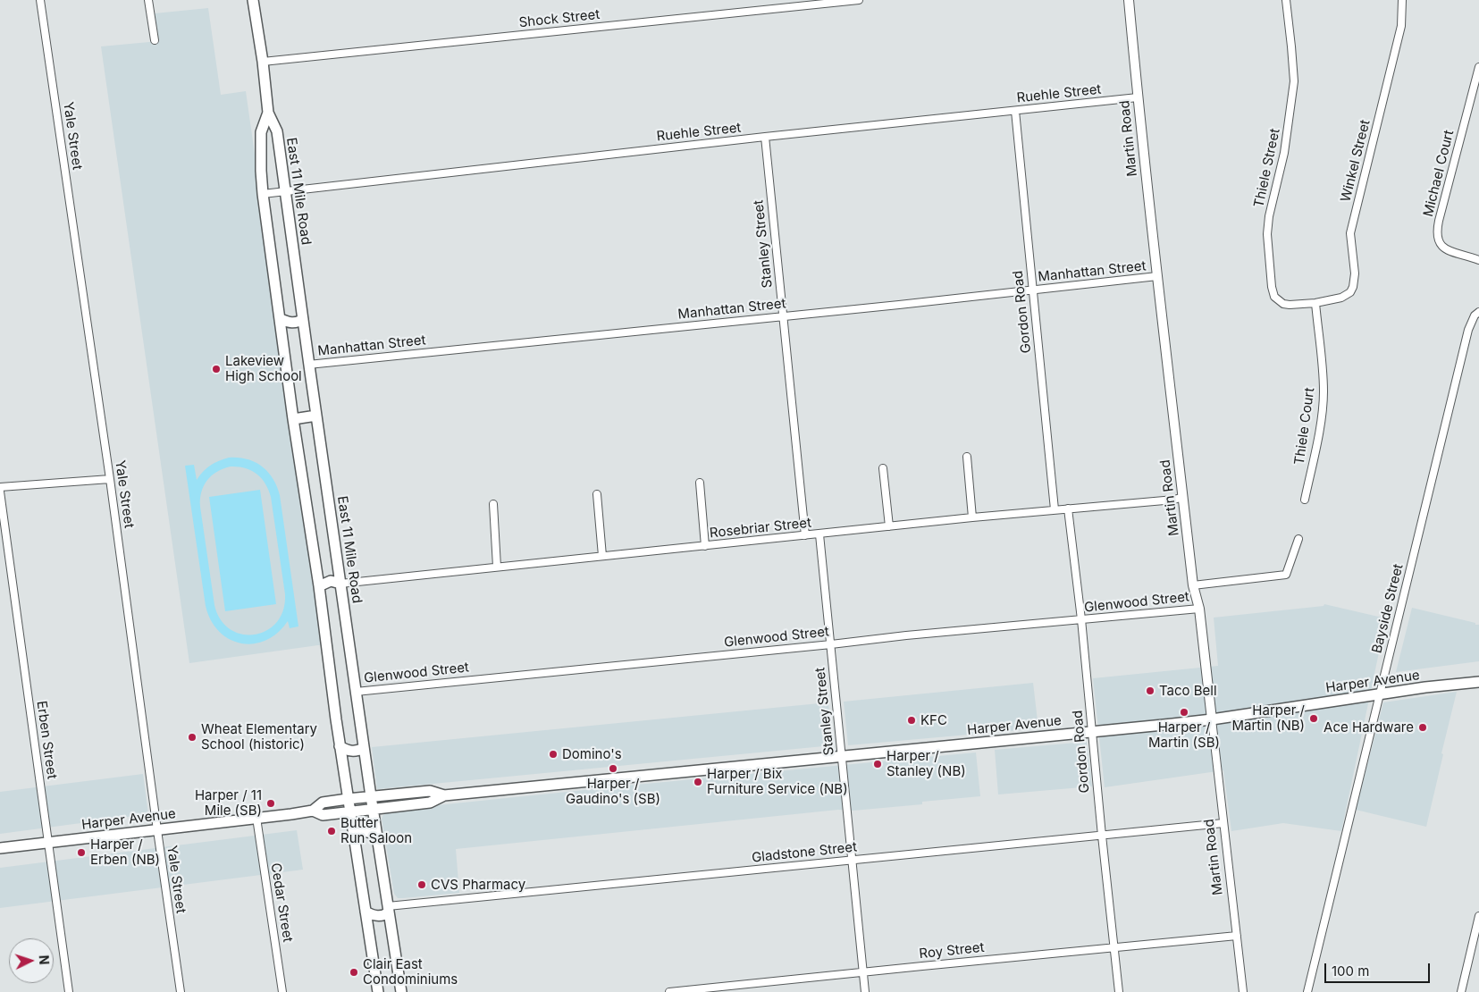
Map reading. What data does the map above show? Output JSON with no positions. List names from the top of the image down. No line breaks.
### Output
{"streets":{"main road":["East 11 Mile Road","Harper Avenue"],"street":["Shock Street","Ruehle Street","Yale Street","Martin Road","Winkel Street","Thiele Street","Michael Court","Stanley Street","Manhattan Street","Gordon Road","Thiele Court","Rosebriar Street","Glenwood Street","Bayside Street","Erben Street","Gladstone Street","Cedar Street","Roy Street"]},"crossings":[["Shock Street","East 11 Mile Road"],["Ruehle Street","Martin Road"],["Ruehle Street","East 11 Mile Road"],["Ruehle Street","Stanley Street"],["Ruehle Street","Gordon Road"],["Yale Street","Harper Avenue"],["Martin Road","Manhattan Street"],["Martin Road","Rosebriar Street"],["Martin Road","Glenwood Street"],["Martin Road","Harper Avenue"],["Martin Road","Gladstone Street"],["Martin Road","Roy Street"],["Winkel Street","Thiele Street"],["Winkel Street","Thiele Court"],["Thiele Street","Thiele Court"],["East 11 Mile Road","Manhattan Street"],["East 11 Mile Road","Rosebriar Street"],["East 11 Mile Road","Glenwood Street"],["East 11 Mile Road","Harper Avenue"],["East 11 Mile Road","Gladstone Street"],["Stanley Street","Manhattan Street"],["Stanley Street","Rosebriar Street"],["Stanley Street","Glenwood Street"],["Stanley Street","Harper Avenue"],["Stanley Street","Gladstone Street"],["Stanley Street","Roy Street"],["Manhattan Street","Gordon Road"],["Gordon Road","Rosebriar Street"],["Gordon Road","Glenwood Street"],["Gordon Road","Harper Avenue"],["Gordon Road","Gladstone Street"],["Gordon Road","Roy Street"],["Bayside Street","Harper Avenue"],["Harper Avenue","Erben Street"],["Harper Avenue","Cedar Street"]],"places":["Lakeview High School","Taco Bell","Harper / Martin (SB)","Harper / Martin (NB)","KFC","Ace Hardware","Wheat Elementary School (historic)","Domino's","Harper / Stanley (NB)","Harper / Gaudino's (SB)","Harper / Bix Furniture Service (NB)","Harper / 11 Mile (SB)","Butter Run Saloon","Harper / Erben (NB)","CVS Pharmacy","Clair East Condominiums"],"scale_bar":"100 m","north":"right"}
